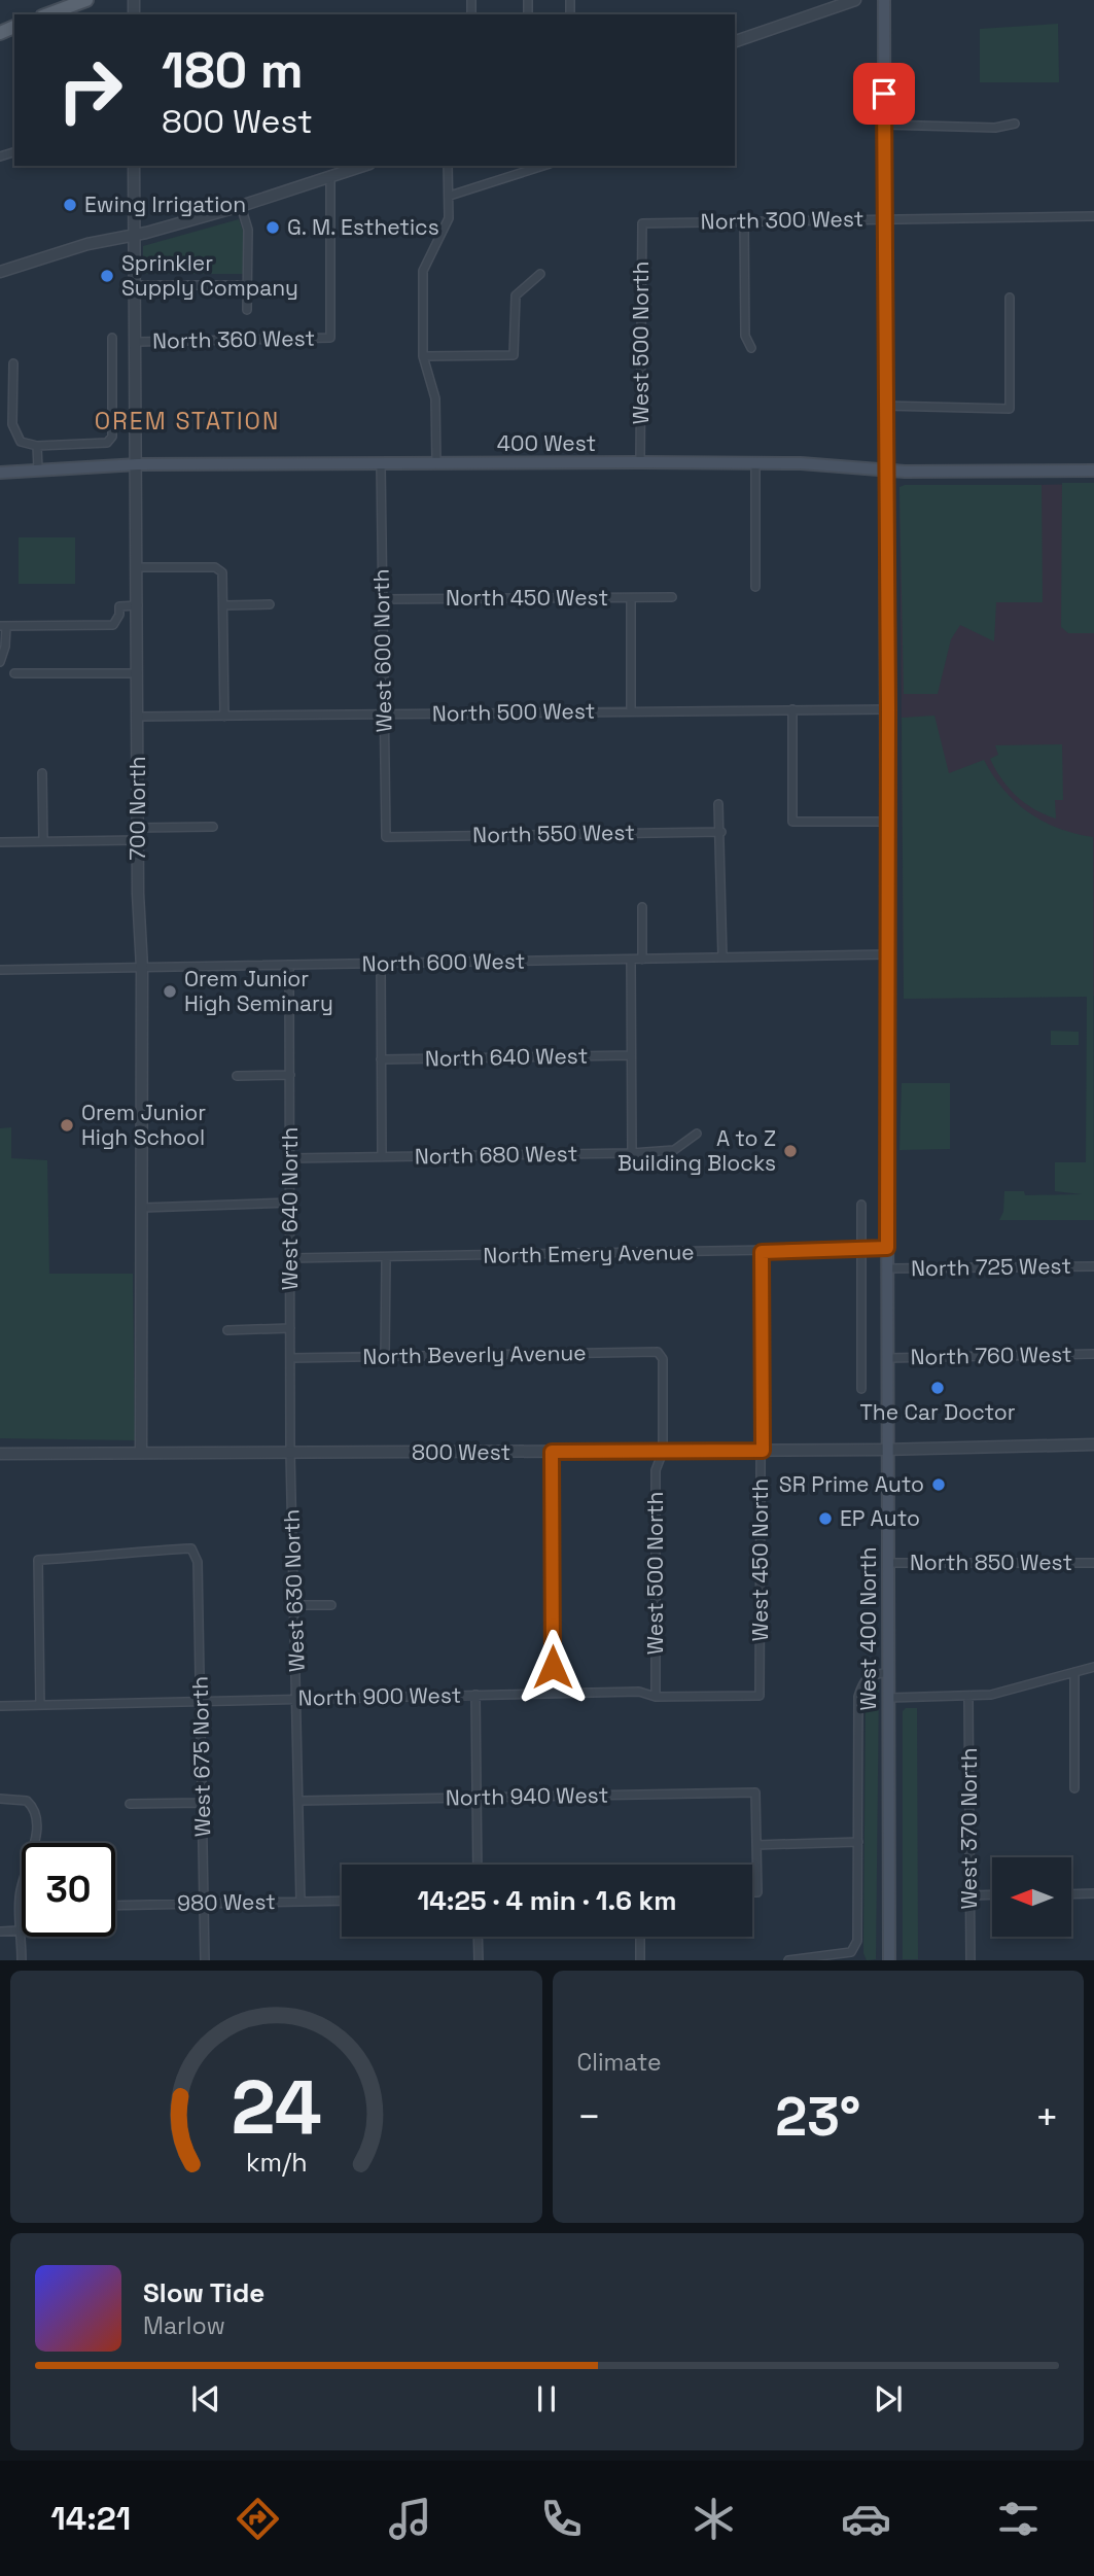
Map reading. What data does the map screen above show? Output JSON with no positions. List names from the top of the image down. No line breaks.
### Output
{"streets":{"main road":["400 West","West 400 North"],"street":["North 300 West","North 360 West","West 500 North","North 450 West","West 600 North","North 500 West","700 North","North 550 West","North 600 West","North 640 West","North 680 West","West 640 North","North Emery Avenue","North 725 West","North Beverly Avenue","North 760 West","800 West","West 450 North","North 850 West","West 630 North","North 900 West","West 675 North","North 940 West","West 370 North","980 West"]},"crossings":[["North 300 West","West 500 North"],["North 300 West","West 400 North"],["North 360 West","700 North"],["West 500 North","400 West"],["West 500 North","North Beverly Avenue"],["West 500 North","800 West"],["West 500 North","North 900 West"],["400 West","West 600 North"],["400 West","700 North"],["400 West","West 400 North"],["North 450 West","West 600 North"],["West 600 North","North 500 West"],["West 600 North","North 550 West"],["North 500 West","700 North"],["North 500 West","West 400 North"],["700 North","North 600 West"],["700 North","800 West"],["North 600 West","West 640 North"],["North 600 West","West 400 North"],["North 680 West","West 640 North"],["West 640 North","North Emery Avenue"],["West 640 North","North Beverly Avenue"],["West 640 North","800 West"],["West 640 North","West 630 North"],["North Emery Avenue","West 450 North"],["North Emery Avenue","West 400 North"],["North 725 West","West 400 North"],["North 760 West","West 400 North"],["800 West","West 450 North"],["800 West","West 630 North"],["800 West","West 400 North"],["West 450 North","North 900 West"],["North 850 West","West 400 North"],["West 630 North","North 900 West"],["West 630 North","North 940 West"],["West 630 North","980 West"],["North 900 West","West 675 North"],["West 675 North","980 West"]],"districts":["OREM STATION"],"places":["Ewing Irrigation","G. M. Esthetics","Sprinkler Supply Company","Orem Junior High Seminary","Orem Junior High School","A to Z Building Blocks","The Car Doctor","SR Prime Auto","EP Auto"],"north":"left","page":{"turn":["180 m","800 West"],"limit":"30","trip":"14:25 · 4 min · 1.6 km","tile":"Climate","heat":["−","23°","+"],"song":["Slow Tide","Marlow"],"tabs":"14:21","gauge":["24","km/h"]}}
